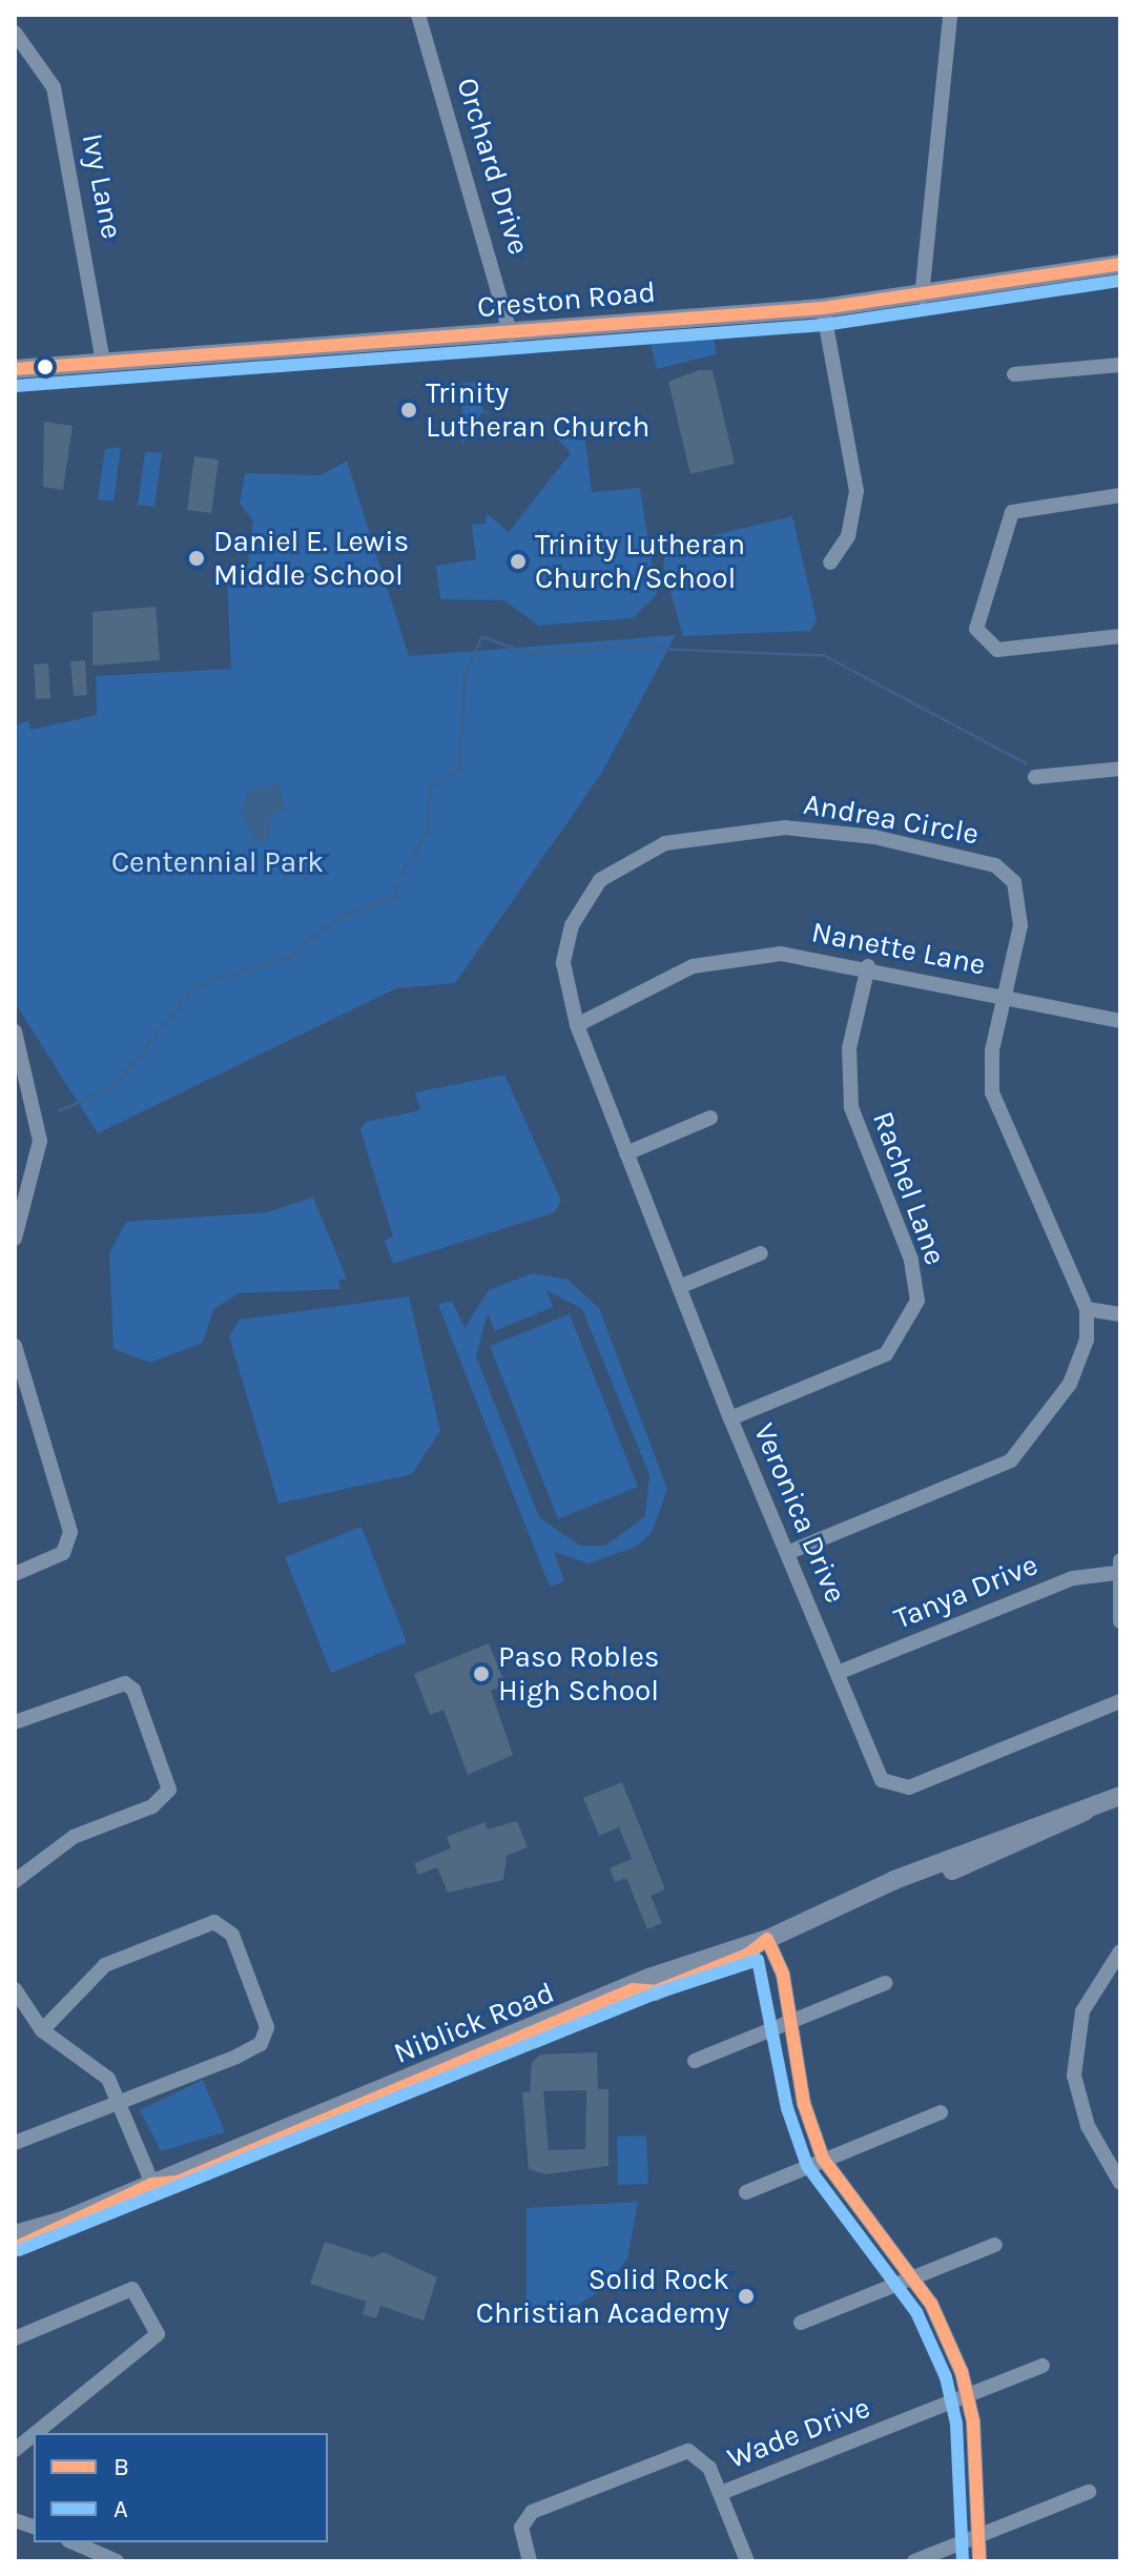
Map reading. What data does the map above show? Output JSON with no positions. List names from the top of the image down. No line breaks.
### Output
{"streets":{"main road":["Creston Road","Niblick Road"],"street":["Orchard Drive","Ivy Lane","Andrea Circle","Nanette Lane","Rachel Lane","Veronica Drive","Tanya Drive","Wade Drive"]},"crossings":[["Orchard Drive","Creston Road"],["Ivy Lane","Creston Road"],["Andrea Circle","Nanette Lane"],["Andrea Circle","Veronica Drive"],["Nanette Lane","Rachel Lane"],["Nanette Lane","Veronica Drive"],["Rachel Lane","Veronica Drive"],["Veronica Drive","Tanya Drive"]],"parks":["Centennial Park"],"places":["Trinity Lutheran Church","Daniel E. Lewis Middle School","Trinity Lutheran Church/School","Paso Robles High School","Solid Rock Christian Academy"],"lines":["transit line B","transit line A"],"legend":["B","A"]}
